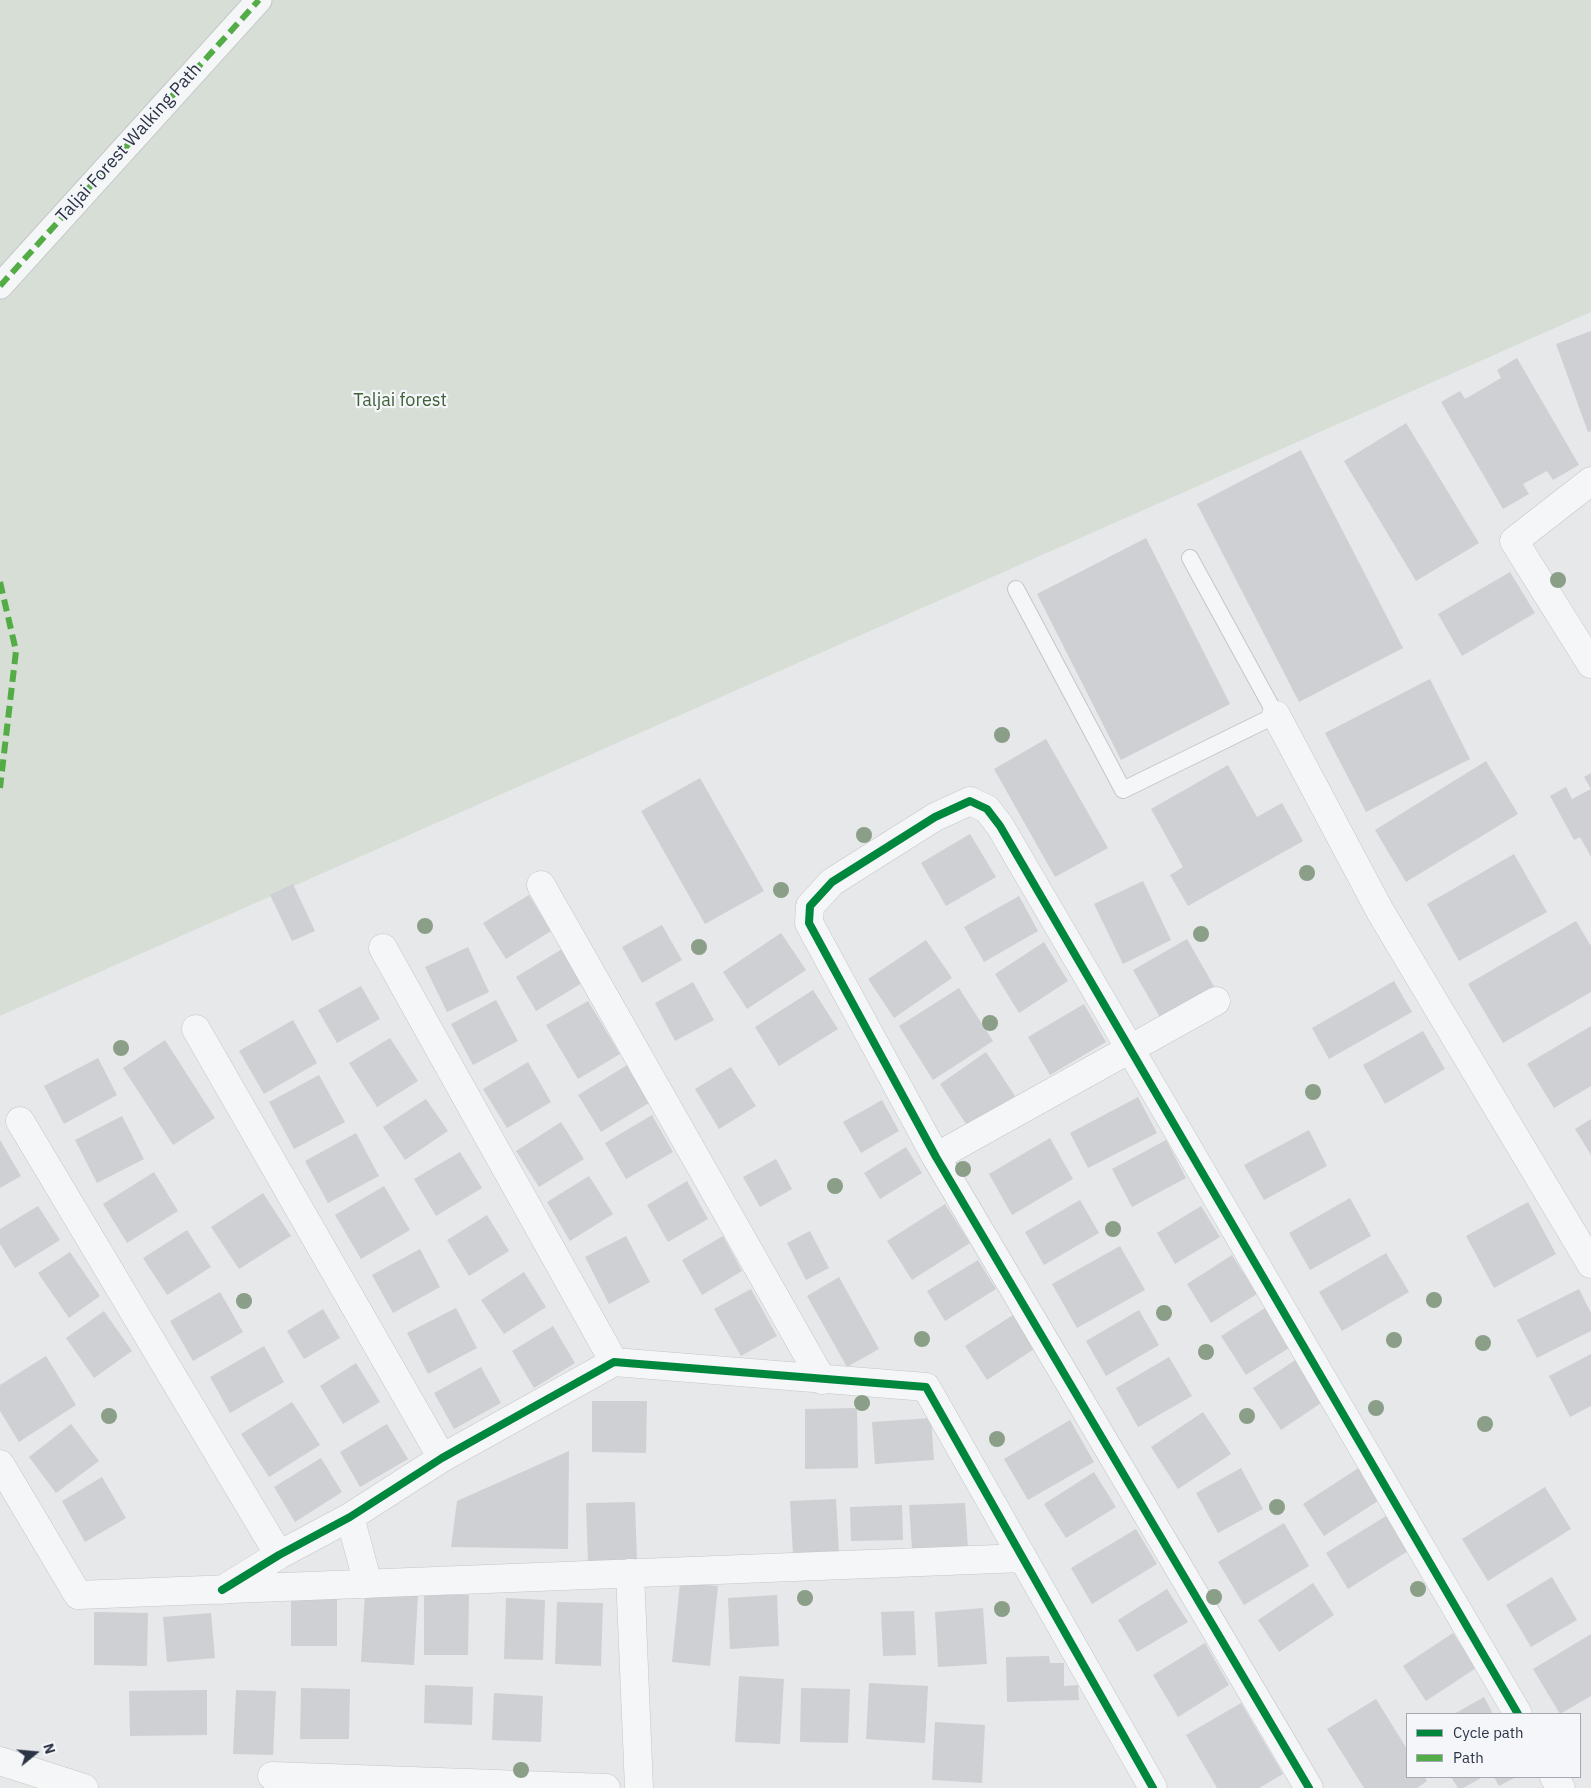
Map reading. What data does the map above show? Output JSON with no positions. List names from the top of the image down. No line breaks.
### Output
{"streets":{"street":["Taljai Forest Walking Path"]},"parks":["Taljai forest"],"legend":["Cycle path","Path"],"north":"right"}
